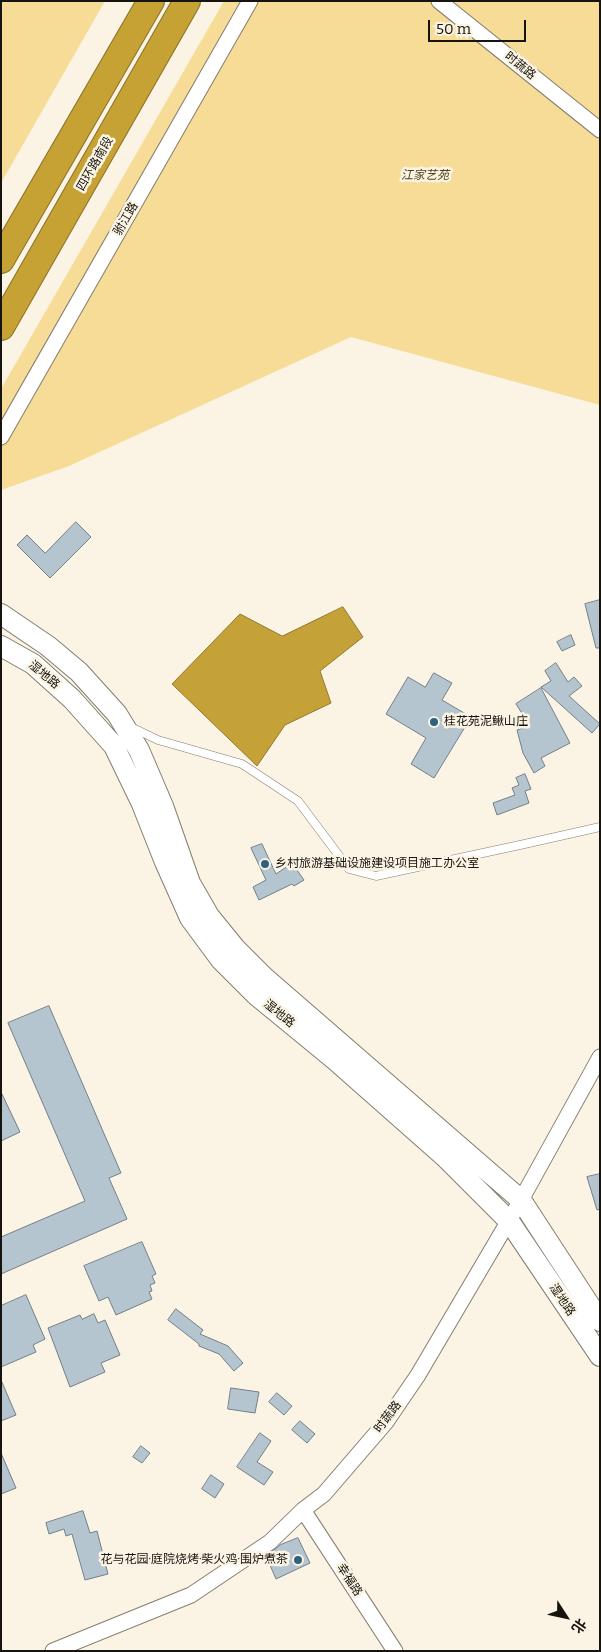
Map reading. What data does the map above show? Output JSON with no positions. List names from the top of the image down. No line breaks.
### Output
{"streets":{"highway":["四环路南段"],"street":["时蔬路","驸江路","湿地路","幸福路"]},"crossings":[["时蔬路","湿地路"],["时蔬路","幸福路"]],"parks":["江家艺苑"],"places":["桂花苑泥鳅山庄","乡村旅游基础设施建设项目施工办公室","花与花园·庭院烧烤·柴火鸡·围炉煮茶"],"scale_bar":"50 m","north":"bottom right"}
